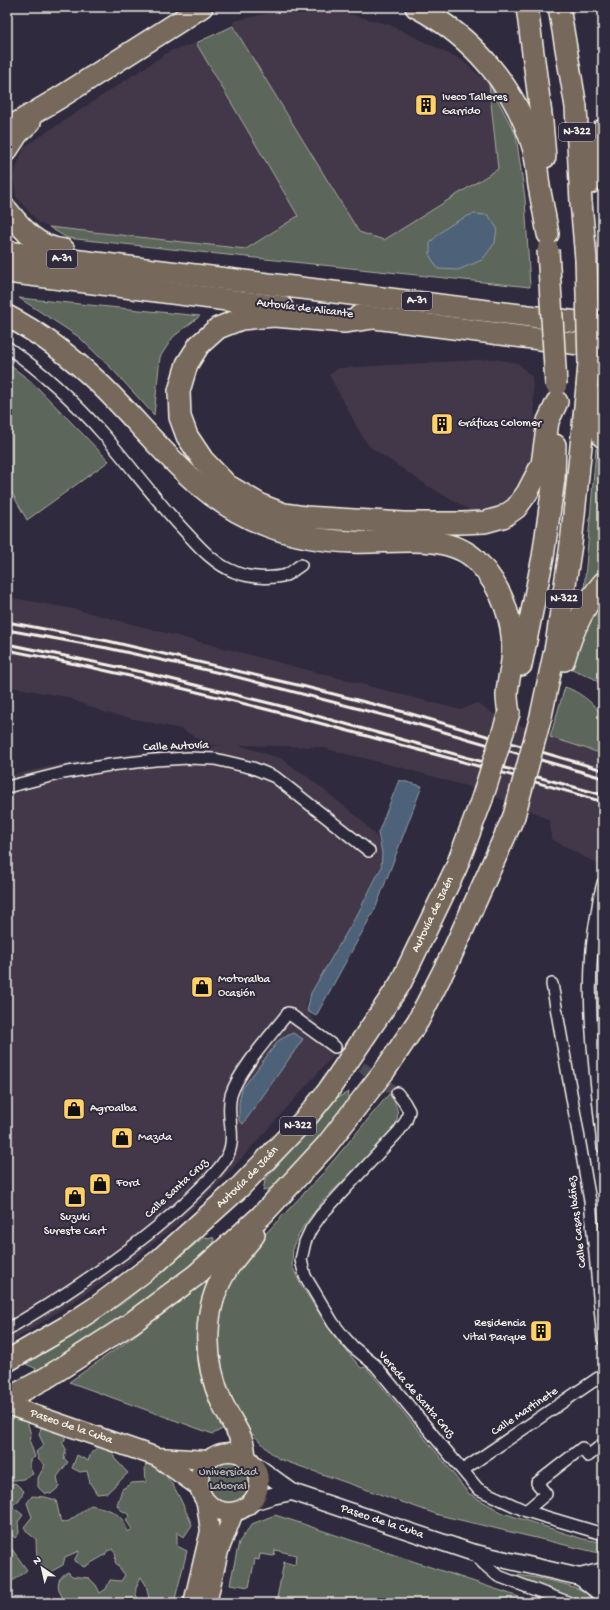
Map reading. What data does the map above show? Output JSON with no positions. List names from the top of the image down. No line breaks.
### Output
{"streets":{"highway":["N-322","A-31","Autovía de Alicante","Autovía de Jaén"],"main road":["Paseo de la Cuba"],"street":["Calle Autovía","Calle Santa Cruz","Calle Casas Ibáñez","Vereda de Santa Cruz","Calle Martinete"]},"crossings":[["N-322","Autovía de Jaén"],["Vereda de Santa Cruz","Calle Martinete"]],"parks":["Universidad Laboral"],"places":{"building":["Iveco Talleres Garrido","Gráficas Colomer","Residencia Vital Parque"],"shop":["Motoralba Ocasión","Agroalba","Mazda","Ford","Suzuki Sureste Cart"]},"north":"top left"}
